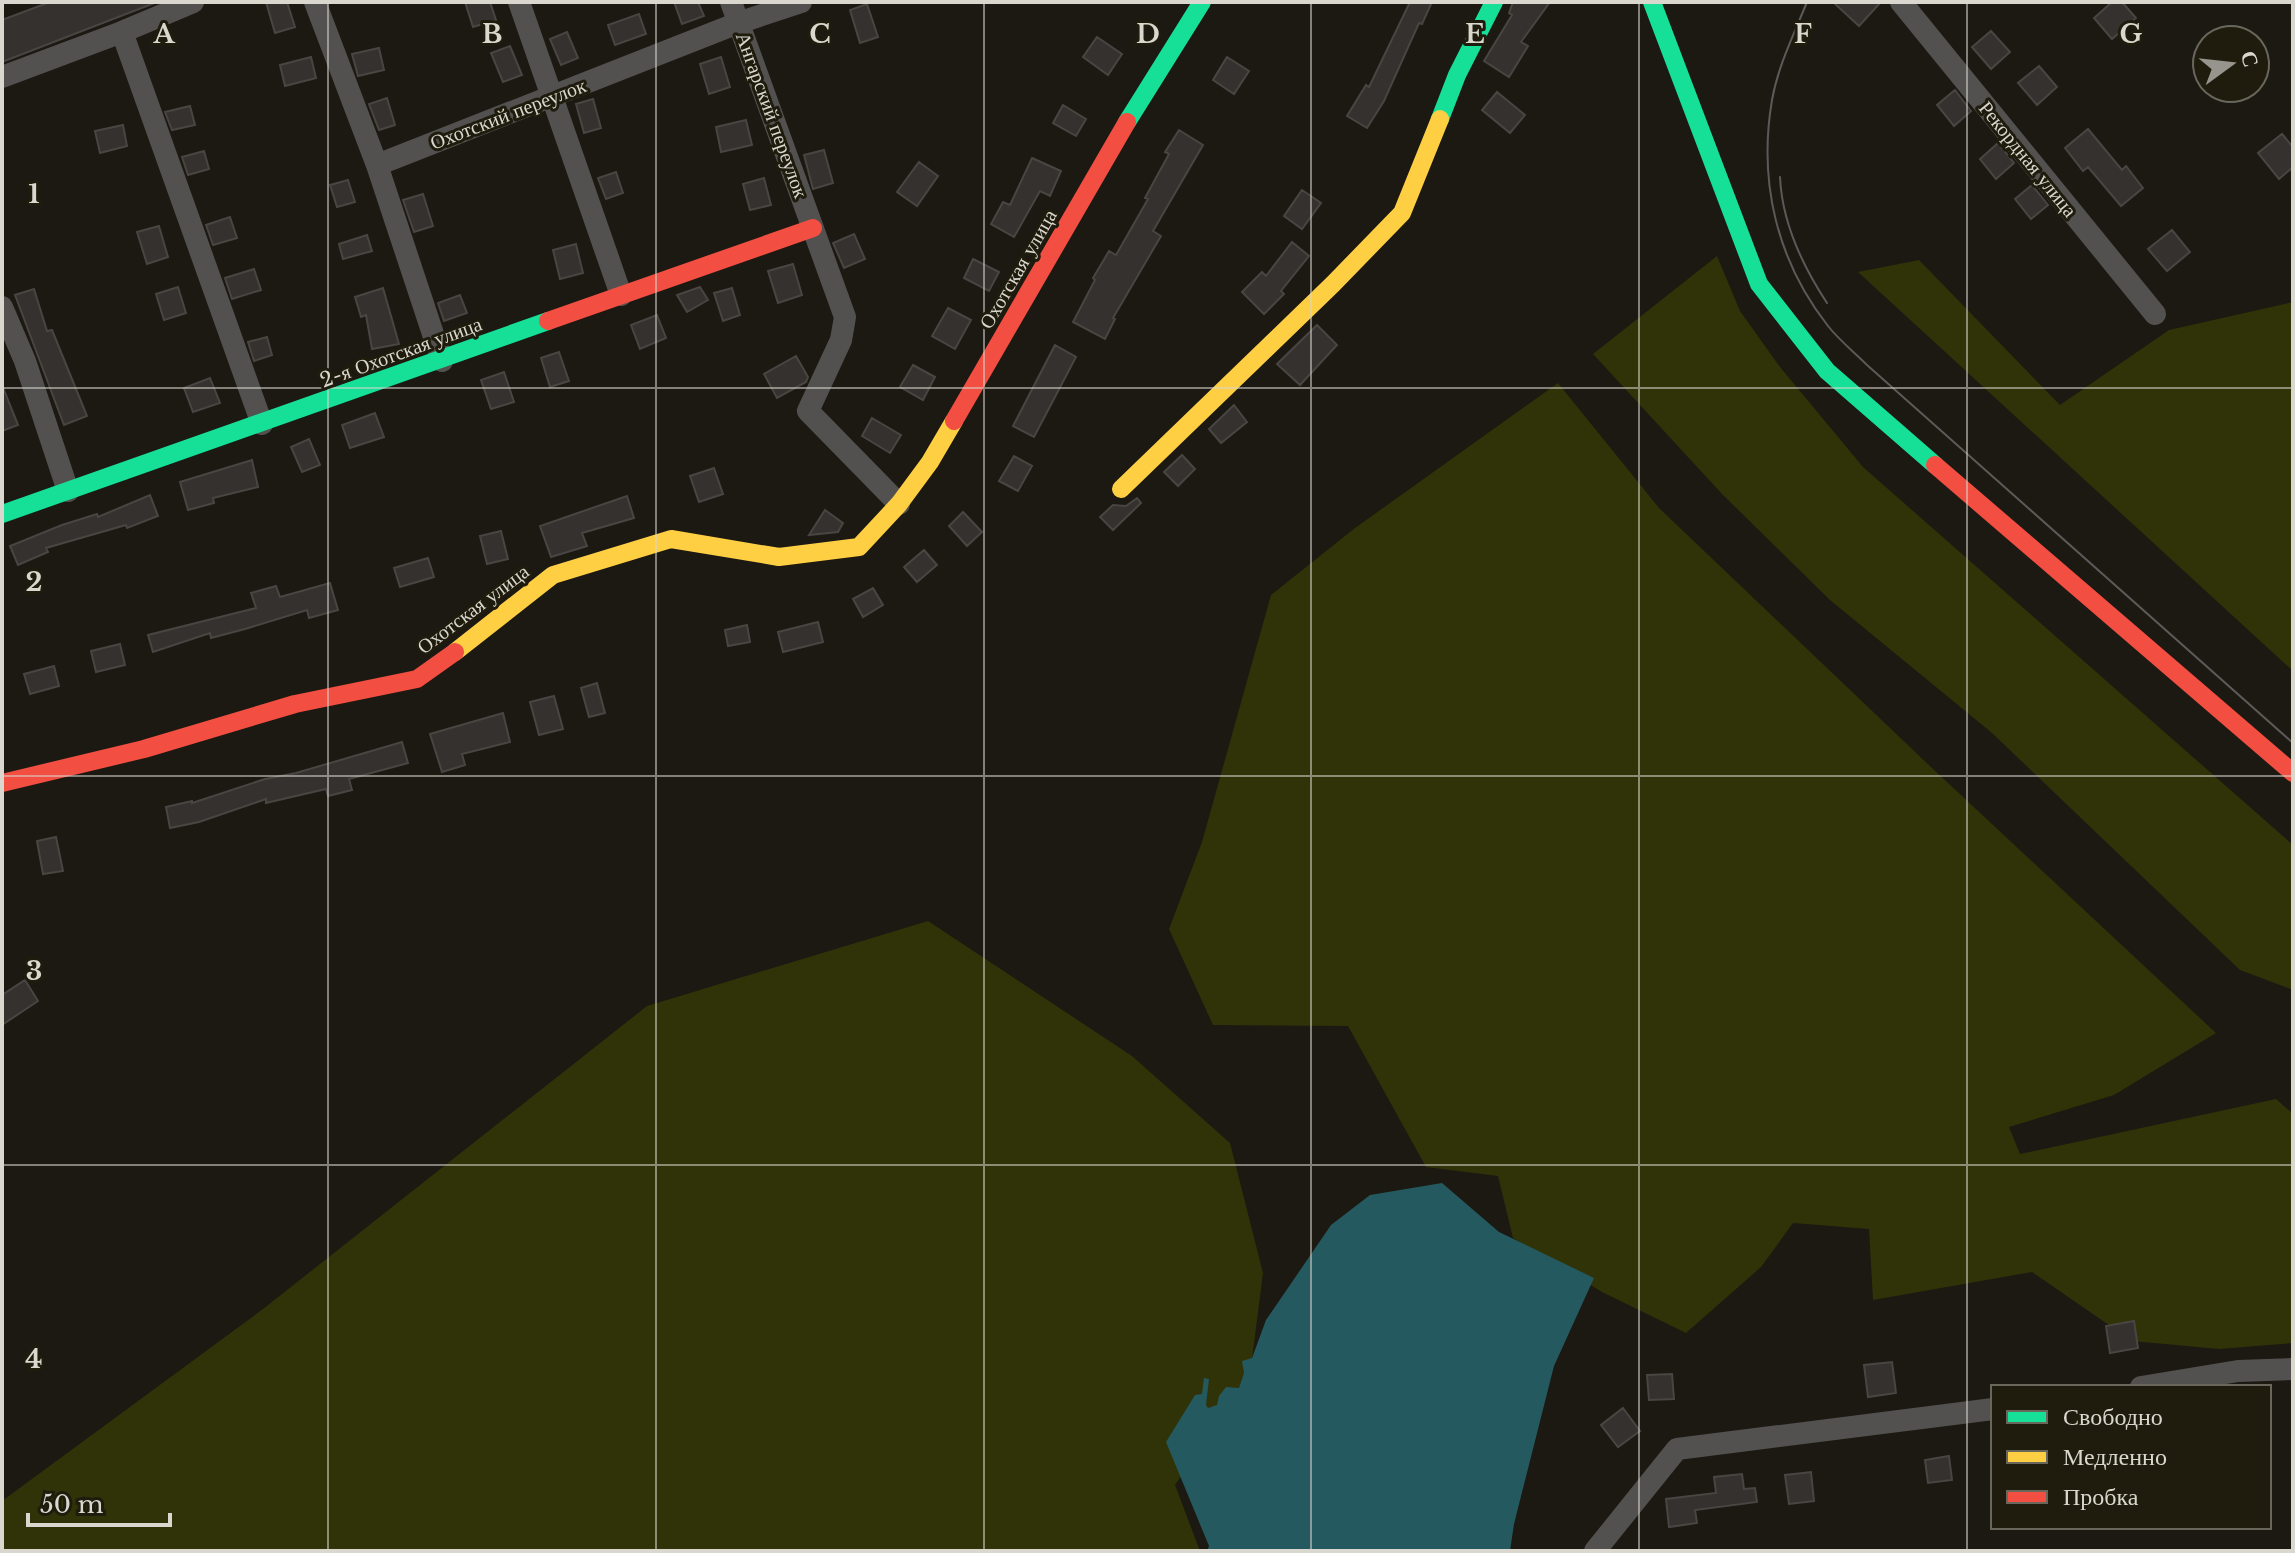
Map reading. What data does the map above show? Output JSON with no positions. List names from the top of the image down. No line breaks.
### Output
{"streets":{"street":["Охотский переулок","Ангарский переулок","Рекордная улица","Охотская улица","2-я Охотская улица"]},"crossings":[["Охотский переулок","Ангарский переулок"],["Ангарский переулок","Охотская улица"],["Ангарский переулок","2-я Охотская улица"]],"legend":["Свободно","Медленно","Пробка"],"scale_bar":"50 m","north":"right","grid":{"columns":["A","B","C","D","E","F","G"],"rows":["1","2","3","4"]}}
